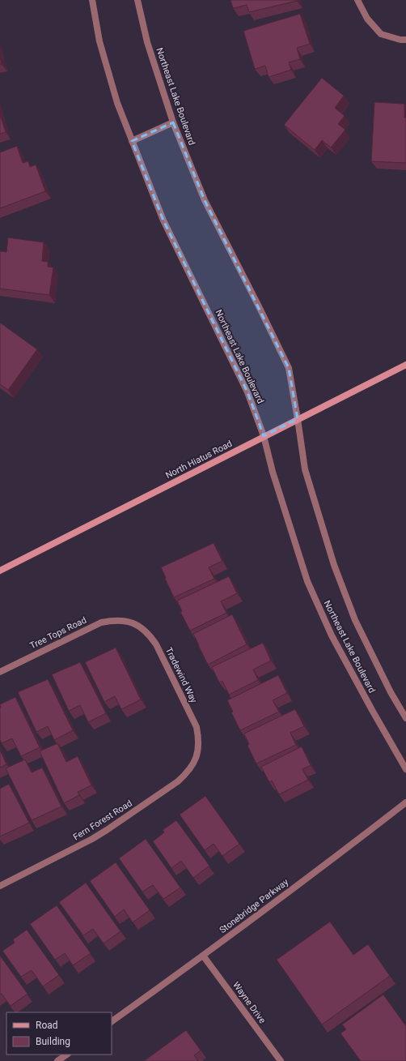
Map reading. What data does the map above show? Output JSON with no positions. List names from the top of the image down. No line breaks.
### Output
{"streets":{"street":["Northeast Lake Boulevard","North Hiatus Road","Tree Tops Road","Tradewind Way","Fern Forest Road","Stonebridge Parkway","Wayne Drive"]},"crossings":[["Northeast Lake Boulevard","North Hiatus Road"],["Tree Tops Road","Tradewind Way"],["Tradewind Way","Fern Forest Road"],["Stonebridge Parkway","Wayne Drive"]],"legend":["Road","Building"]}
